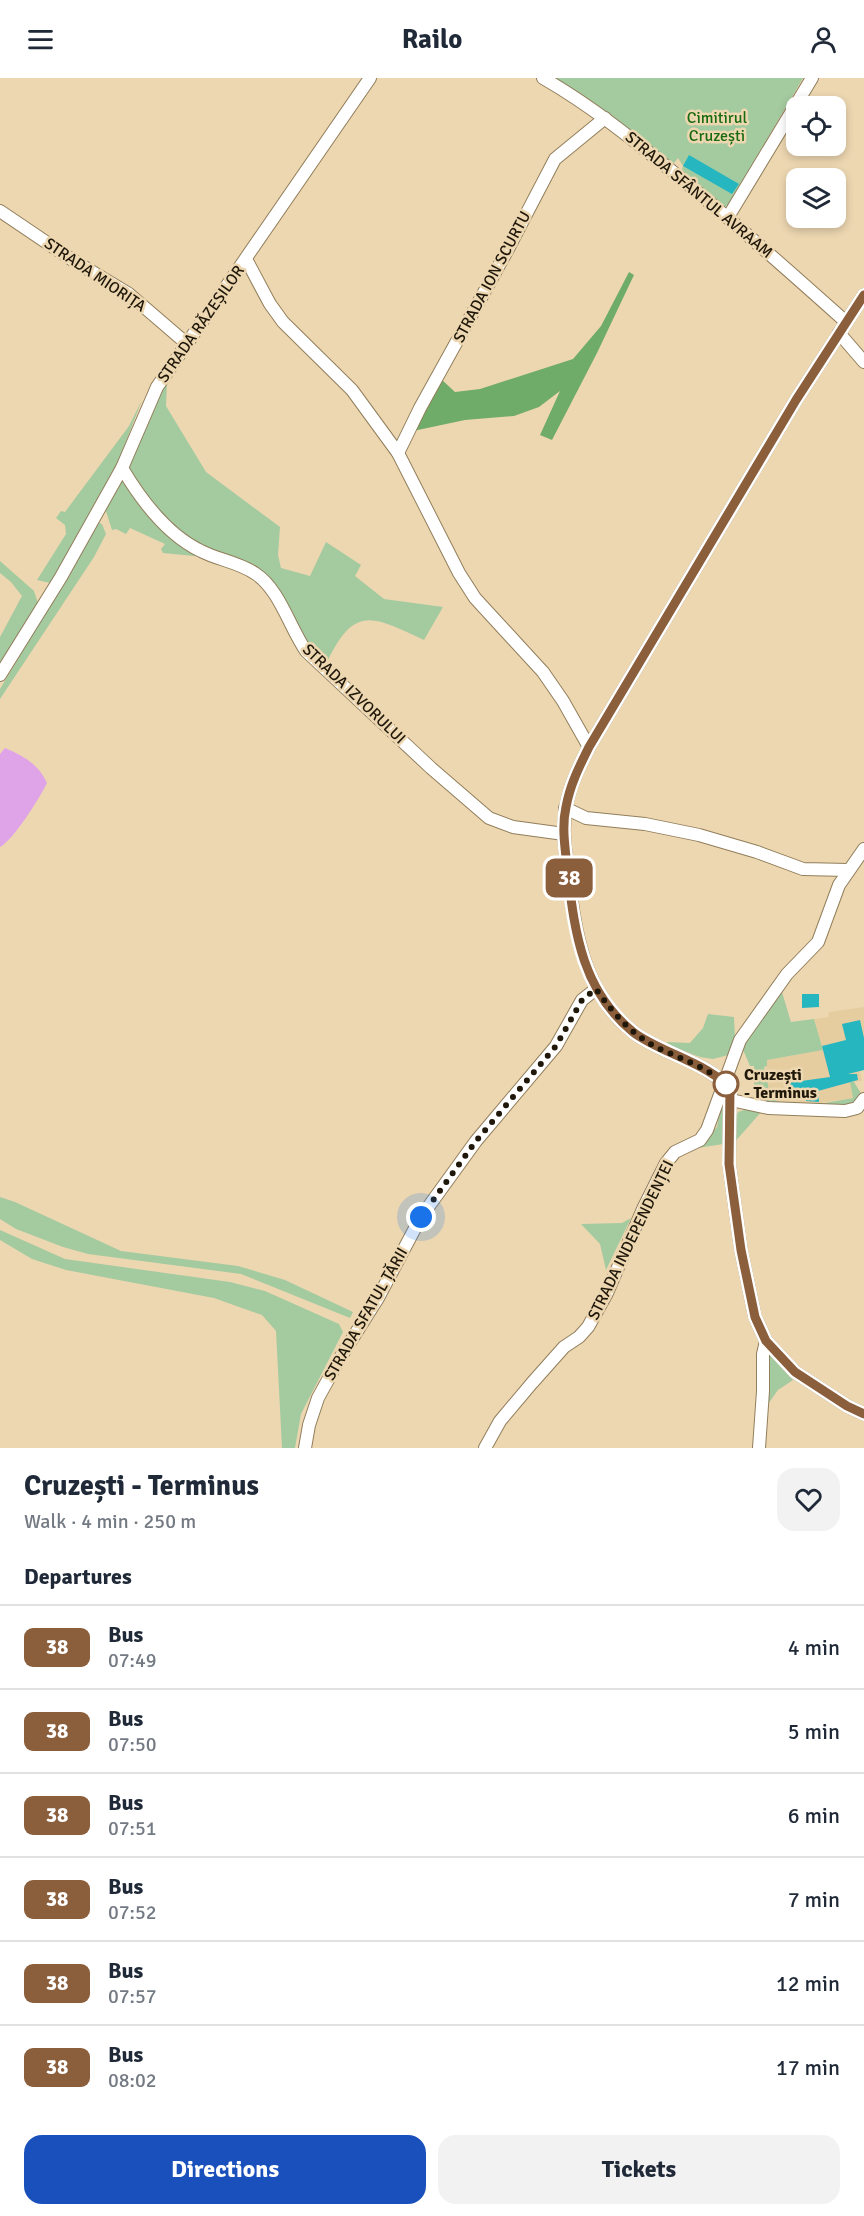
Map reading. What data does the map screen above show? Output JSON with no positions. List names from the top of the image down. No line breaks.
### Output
{"streets":{"street":["STRADA SFÂNTUL AVRAAM","STRADA MIORIȚA","STRADA ION SCURTU","STRADA RĂZEȘILOR","STRADA IZVORULUI","STRADA INDEPENDENȚEI","STRADA SFATUL ȚĂRII"]},"crossings":[["STRADA SFÂNTUL AVRAAM","STRADA ION SCURTU"],["STRADA MIORIȚA","STRADA RĂZEȘILOR"],["STRADA RĂZEȘILOR","STRADA IZVORULUI"]],"parks":["Cimitirul Cruzești"],"places":["Cruzești - Terminus"],"lines":["bus line 38"],"page":{"header":"Railo","on_map":"38","heading":[["Cruzești - Terminus","Walk · 4 min · 250 m"],"Departures"],"list":[{"mark":"38","name":"Bus","note":"07:49","value":"4 min"},{"mark":"38","name":"Bus","note":"07:50","value":"5 min"},{"mark":"38","name":"Bus","note":"07:51","value":"6 min"},{"mark":"38","name":"Bus","note":"07:52","value":"7 min"},{"mark":"38","name":"Bus","note":"07:57","value":"12 min"},{"mark":"38","name":"Bus","note":"08:02","value":"17 min"}],"buttons":["Directions","Tickets"]}}
